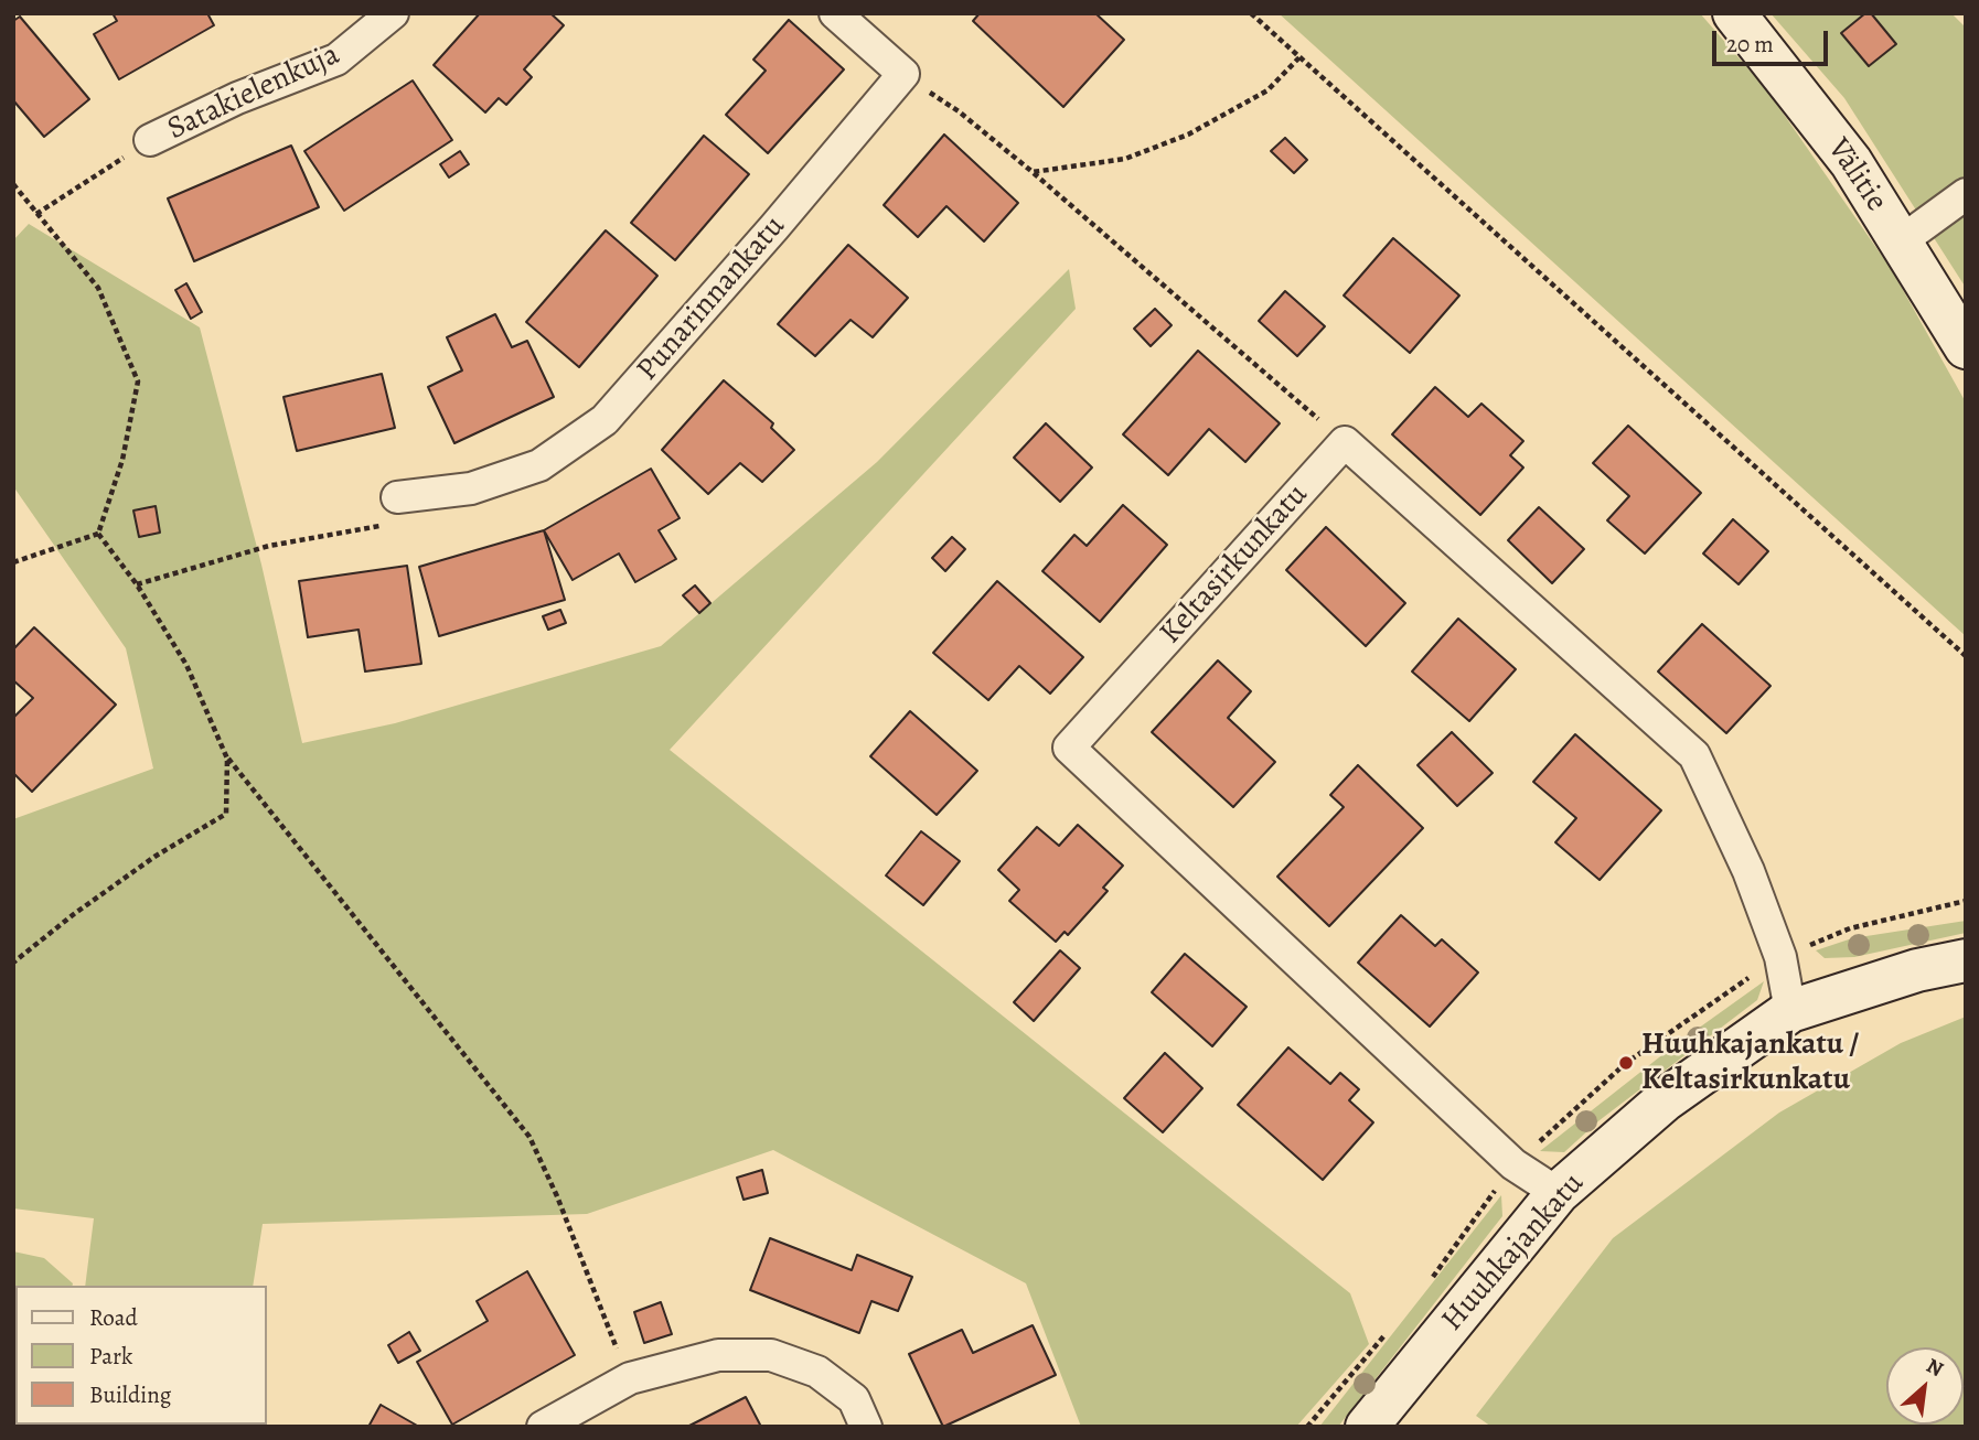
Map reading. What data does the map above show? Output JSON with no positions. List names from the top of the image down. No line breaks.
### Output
{"streets":{"street":["Satakielenkuja","Välitie","Punarinnankatu","Keltasirkunkatu","Huuhkajankatu"]},"crossings":[["Keltasirkunkatu","Huuhkajankatu"]],"places":["Huuhkajankatu / Keltasirkunkatu"],"legend":["Road","Park","Building"],"scale_bar":"20 m","north":"top right"}
